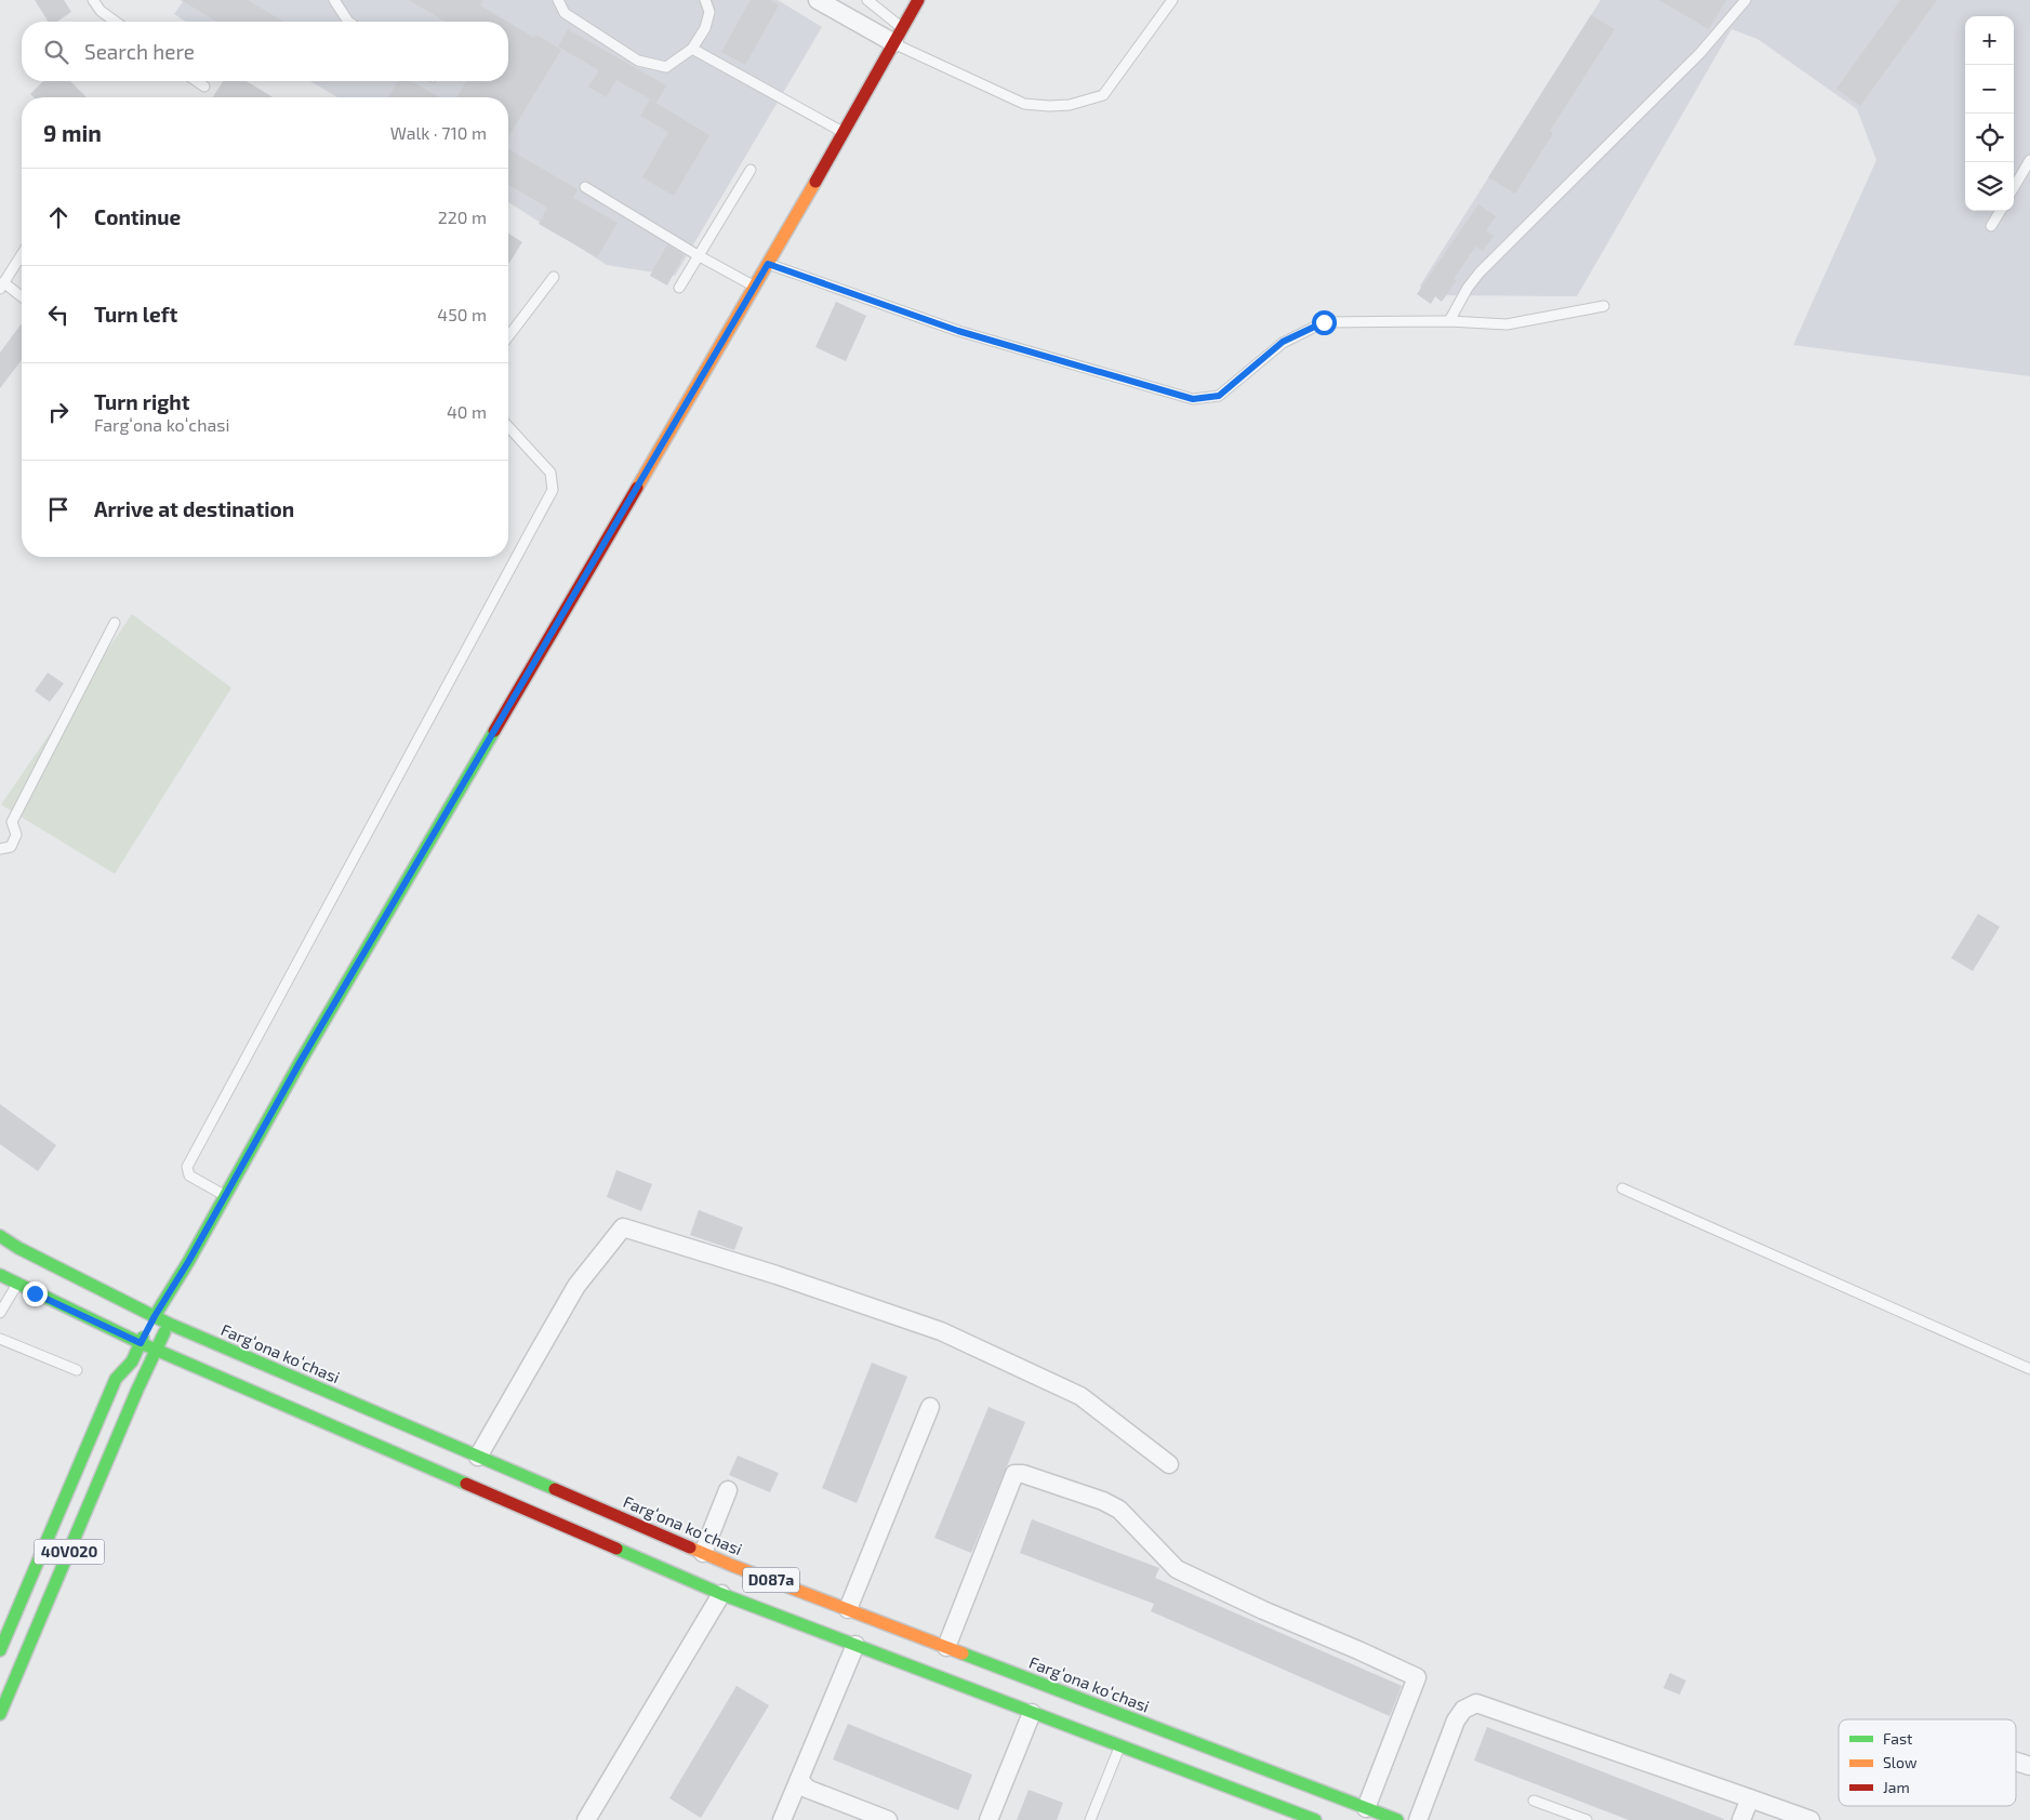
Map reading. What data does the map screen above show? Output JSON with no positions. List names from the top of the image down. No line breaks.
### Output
{"streets":{"main road":["Fargʻona koʻchasi","40V020","D087a"]},"crossings":[["Fargʻona koʻchasi","40V020"],["40V020","D087a"]],"legend":["Fast","Slow","Jam"],"page":{"map_buttons":["+","−"],"search":"Search here","heading":["9 min","Walk · 710 m"],"list":[["Continue","220 m"],["Turn left","450 m"],["Turn right","Fargʻona koʻchasi","40 m"],"Arrive at destination"]}}
